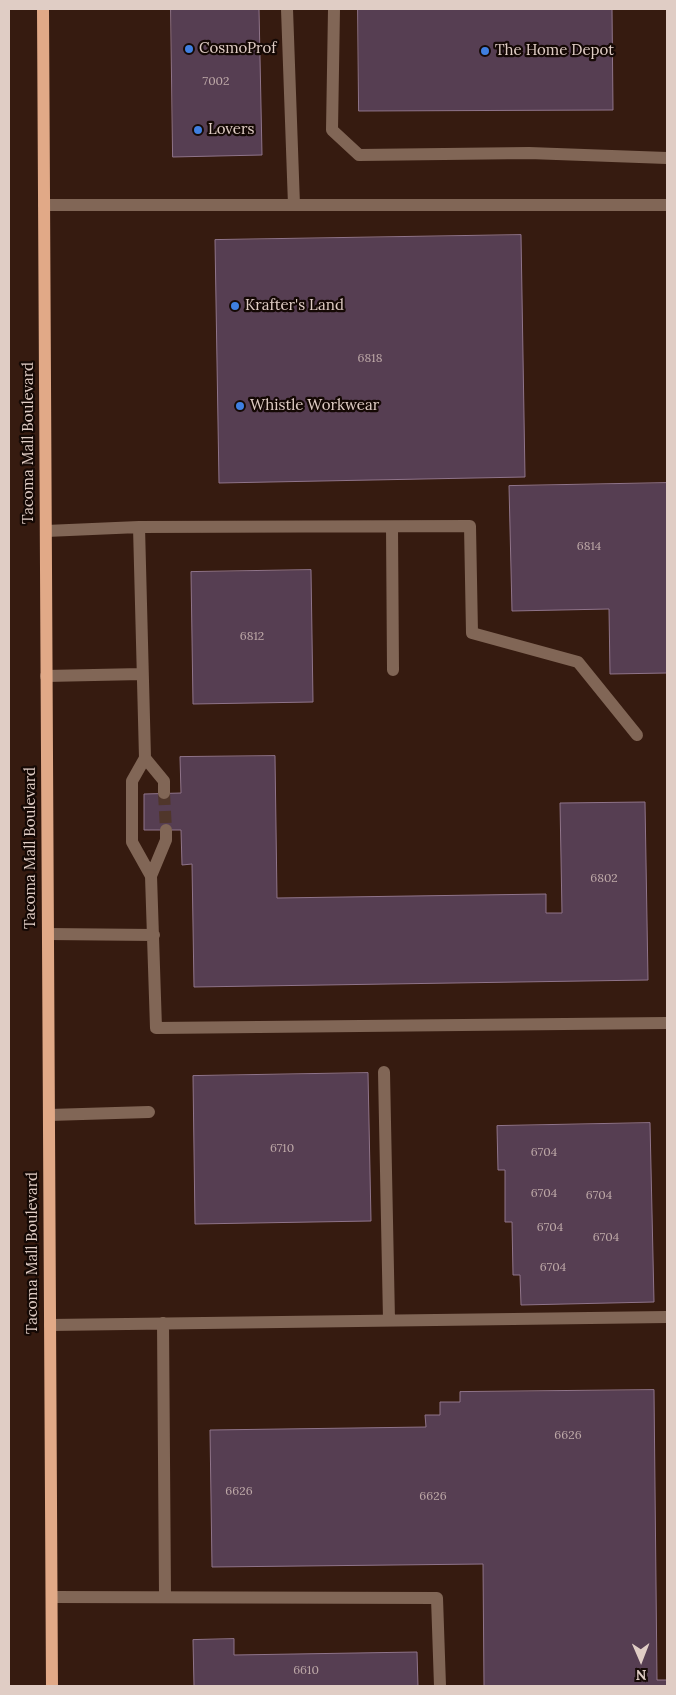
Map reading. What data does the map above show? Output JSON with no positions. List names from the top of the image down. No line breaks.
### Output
{"streets":{"main road":["Tacoma Mall Boulevard"]},"places":["CosmoProf","The Home Depot","Lovers","Krafter's Land","Whistle Workwear"],"house_numbers":["7002","6818","6814","6812","6802","6710","6704","6704","6704","6704","6704","6704","6626","6626","6626","6610"],"north":"bottom"}
